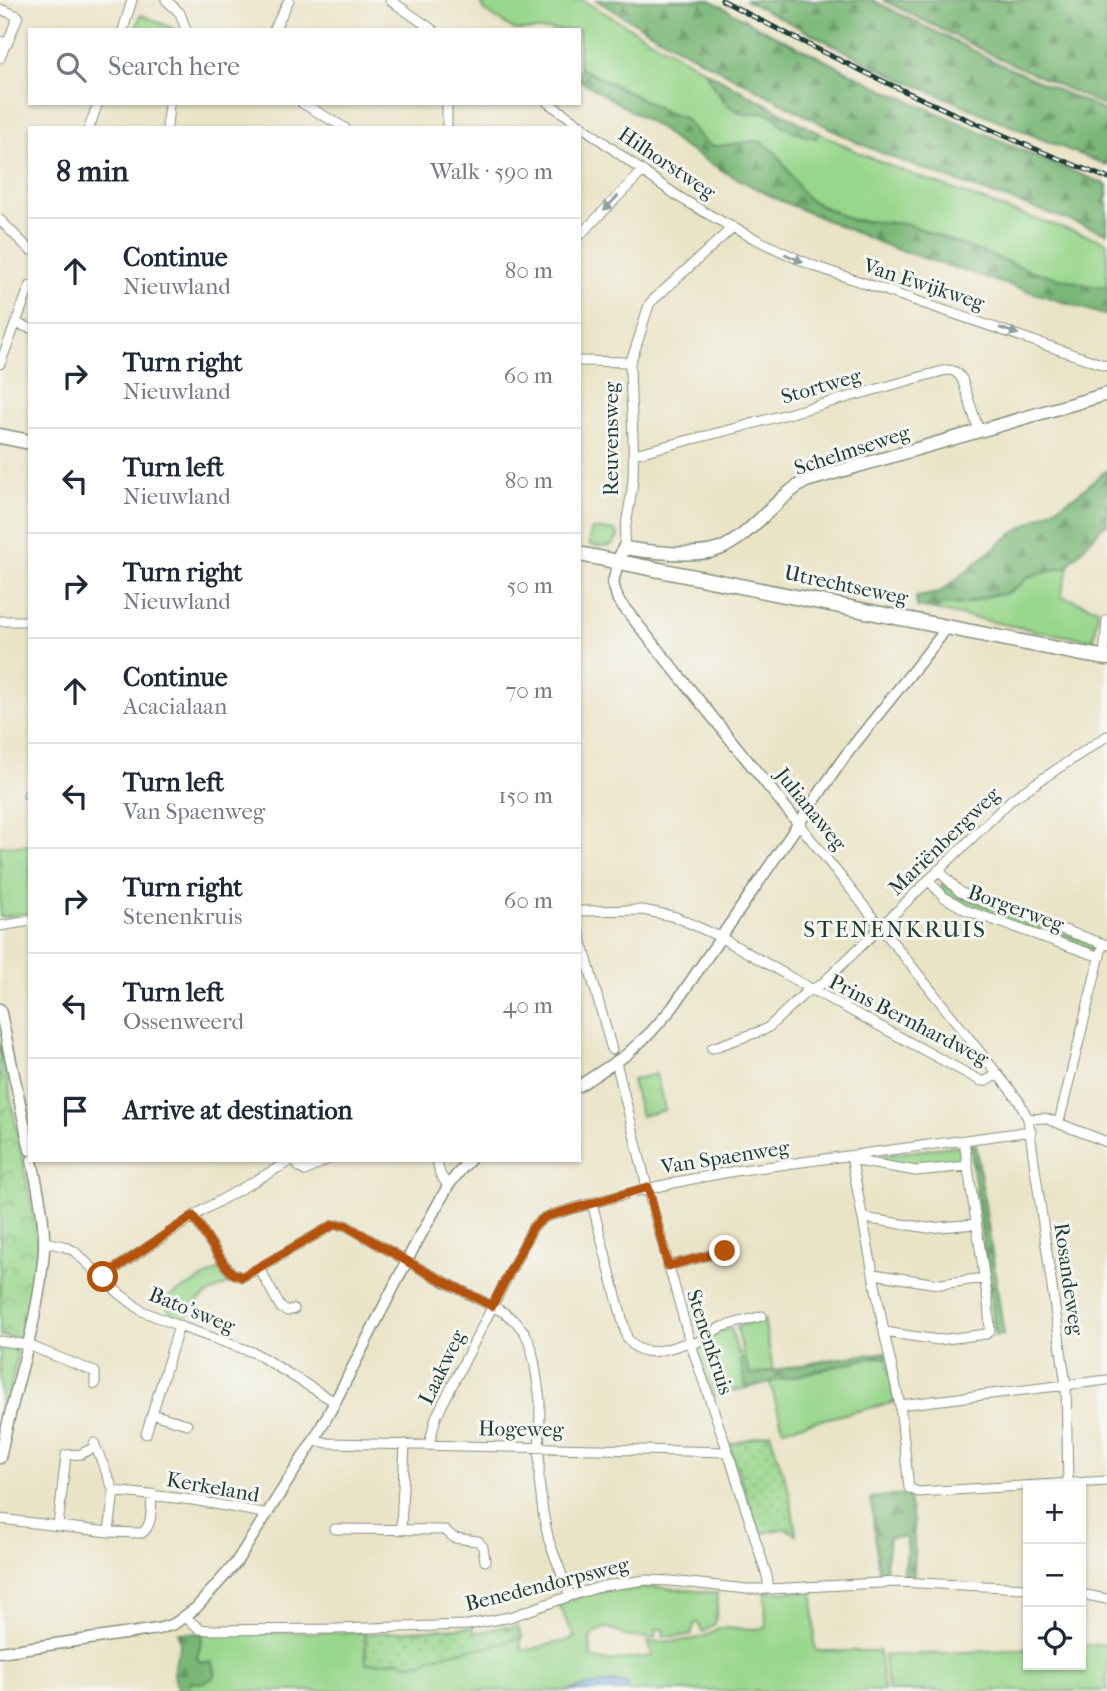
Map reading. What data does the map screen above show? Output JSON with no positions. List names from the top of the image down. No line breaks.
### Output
{"streets":{"main road":["Reuvensweg","Schelmseweg","Utrechtseweg"],"street":["Hilhorstweg","Van Ewijkweg","Stortweg","Julianaweg","Mariënbergweg","Borgerweg","Prins Bernhardweg","Van Spaenweg","Rosandeweg","Bato'sweg","Stenenkruis","Laakweg","Hogeweg","Kerkeland","Benedendorpsweg"]},"crossings":[["Hilhorstweg","Van Ewijkweg"],["Hilhorstweg","Reuvensweg"],["Van Ewijkweg","Reuvensweg"],["Stortweg","Reuvensweg"],["Stortweg","Schelmseweg"],["Reuvensweg","Schelmseweg"],["Reuvensweg","Utrechtseweg"],["Reuvensweg","Julianaweg"],["Utrechtseweg","Julianaweg"],["Julianaweg","Mariënbergweg"],["Julianaweg","Prins Bernhardweg"],["Mariënbergweg","Borgerweg"],["Mariënbergweg","Prins Bernhardweg"],["Prins Bernhardweg","Rosandeweg"],["Van Spaenweg","Rosandeweg"],["Van Spaenweg","Stenenkruis"],["Van Spaenweg","Laakweg"],["Stenenkruis","Hogeweg"],["Stenenkruis","Benedendorpsweg"],["Laakweg","Hogeweg"]],"one_way":["Van Ewijkweg"],"districts":["STENENKRUIS"],"page":{"search":"Search here","heading":["8 min","Walk · 590 m"],"list":[["Continue","Nieuwland","80 m"],["Turn right","Nieuwland","60 m"],["Turn left","Nieuwland","80 m"],["Turn right","Nieuwland","50 m"],["Continue","Acacialaan","70 m"],["Turn left","Van Spaenweg","150 m"],["Turn right","Stenenkruis","60 m"],["Turn left","Ossenweerd","40 m"],"Arrive at destination"],"map_buttons":["+","−"]}}
